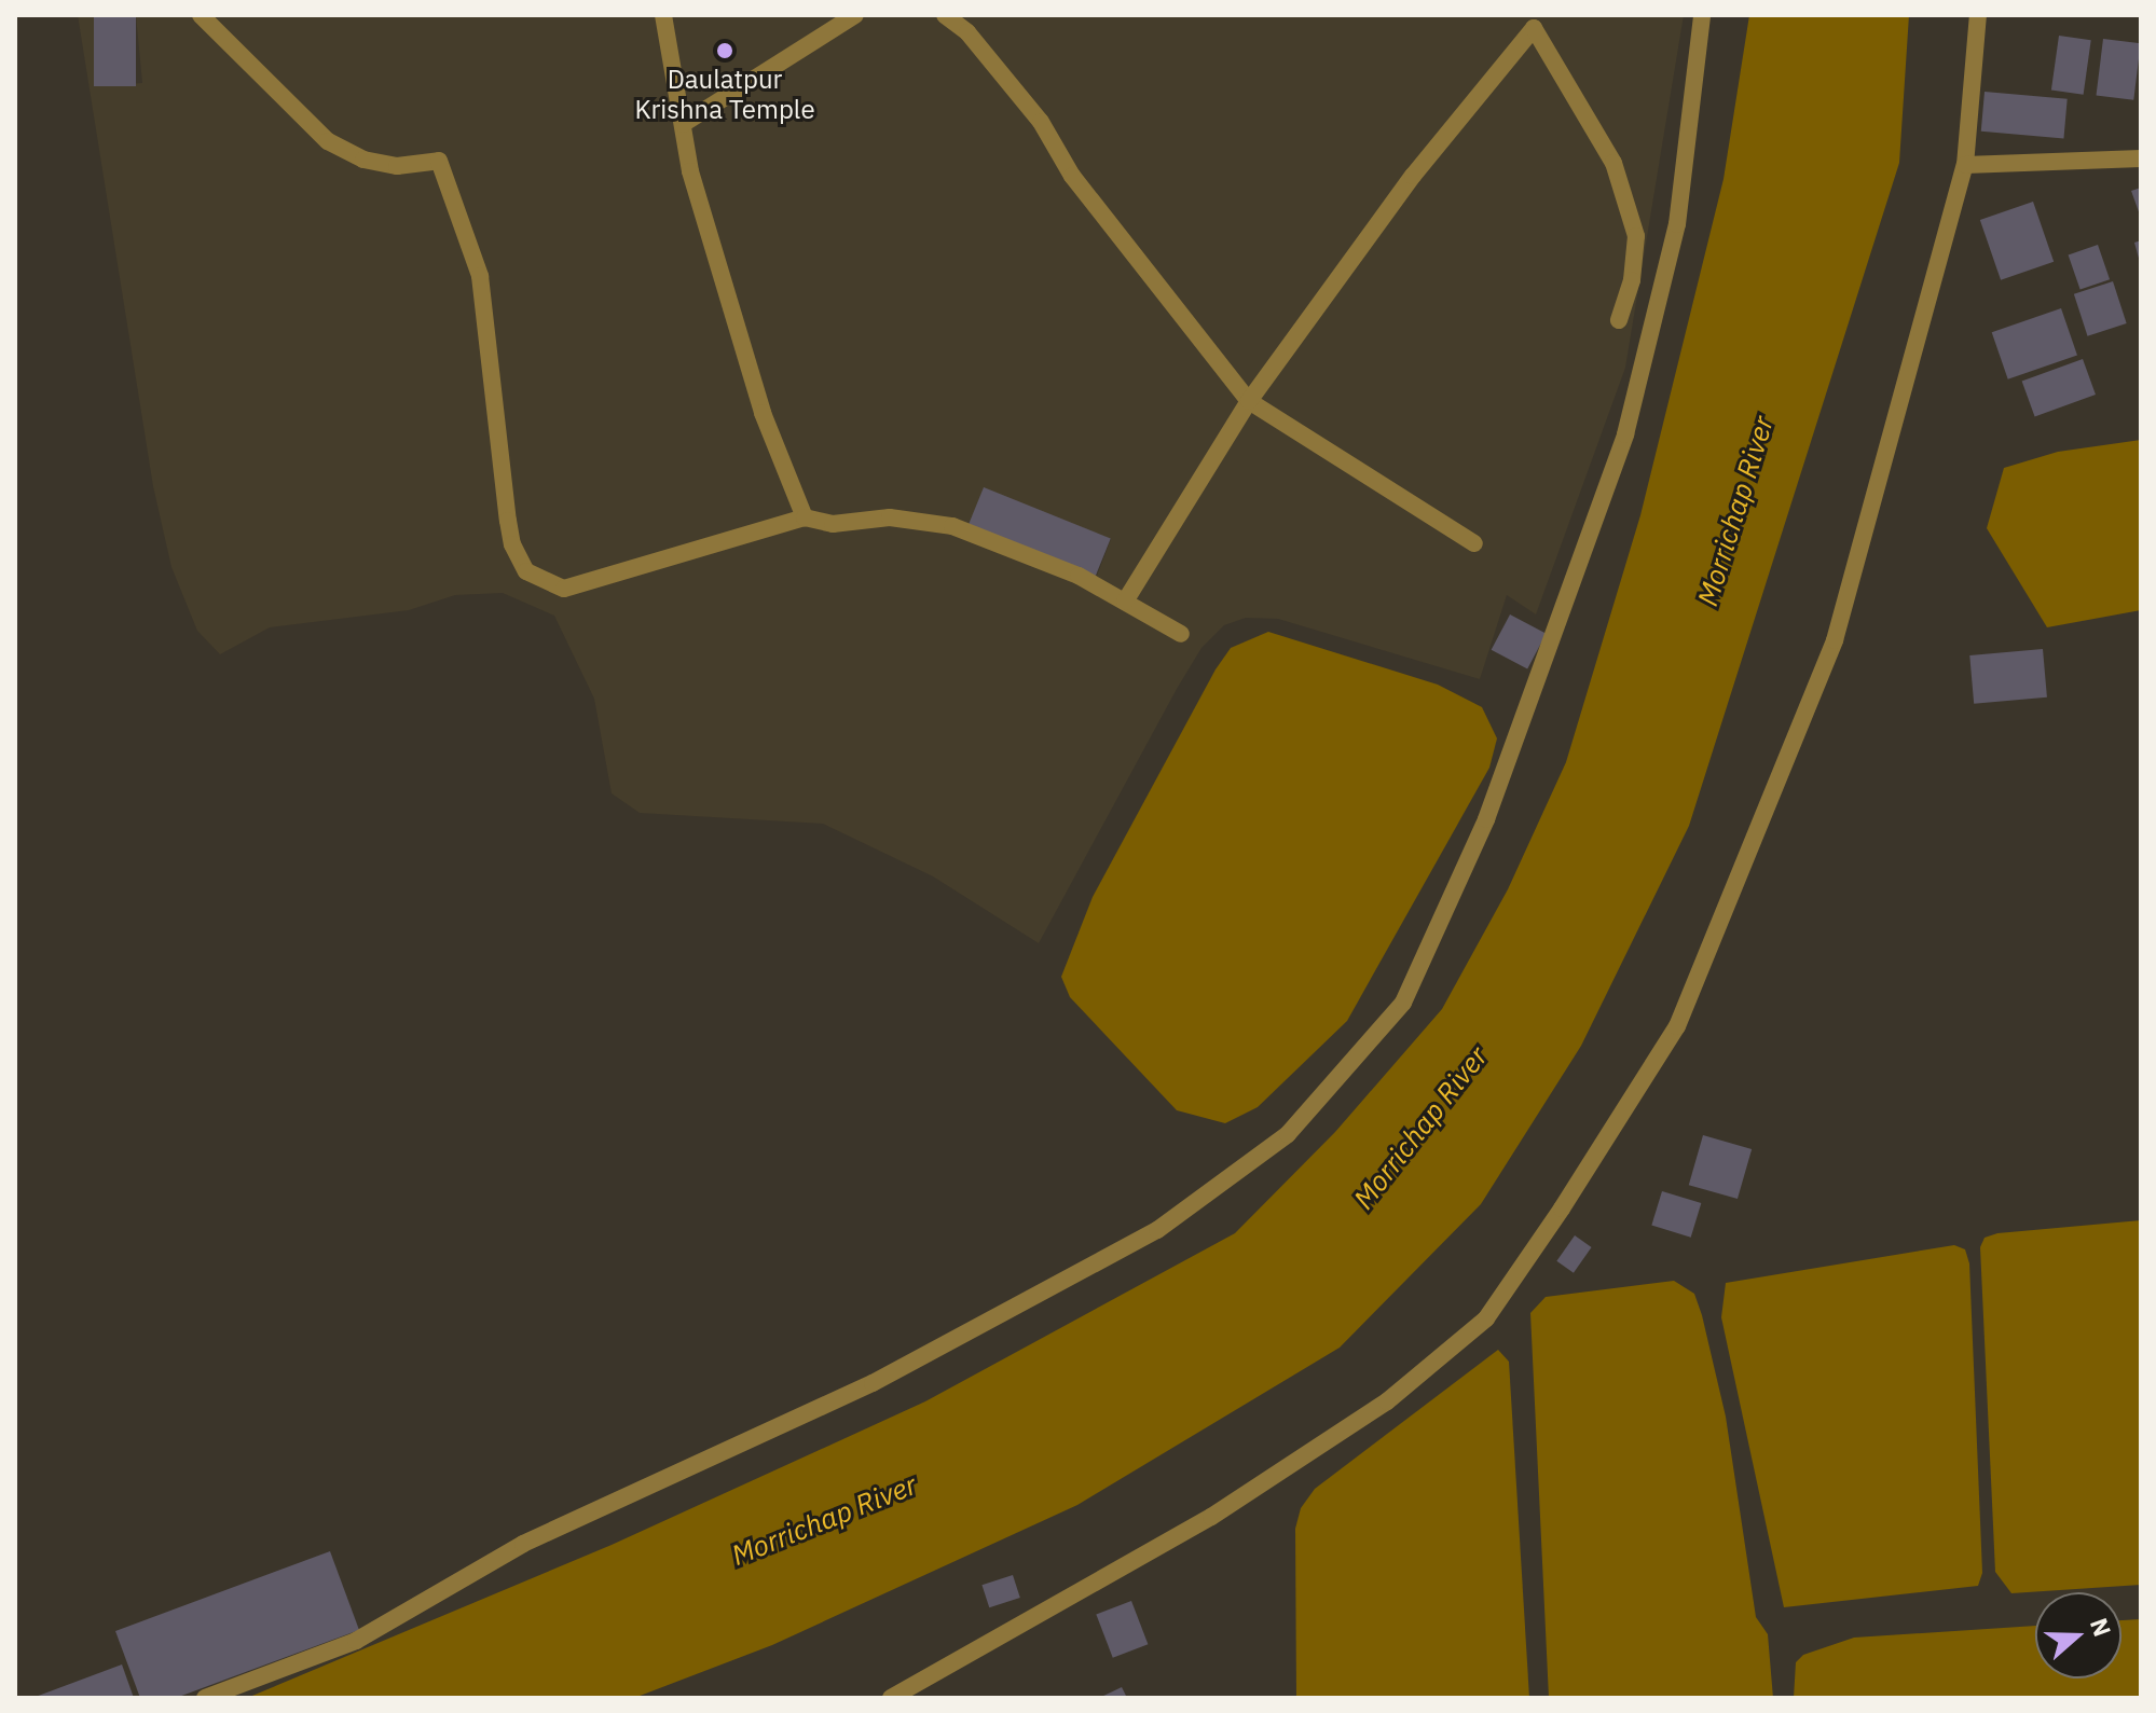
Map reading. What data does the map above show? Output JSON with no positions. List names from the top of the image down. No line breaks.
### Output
{"water":["Morrichap River"],"places":["Daulatpur Krishna Temple"],"north":"right"}
